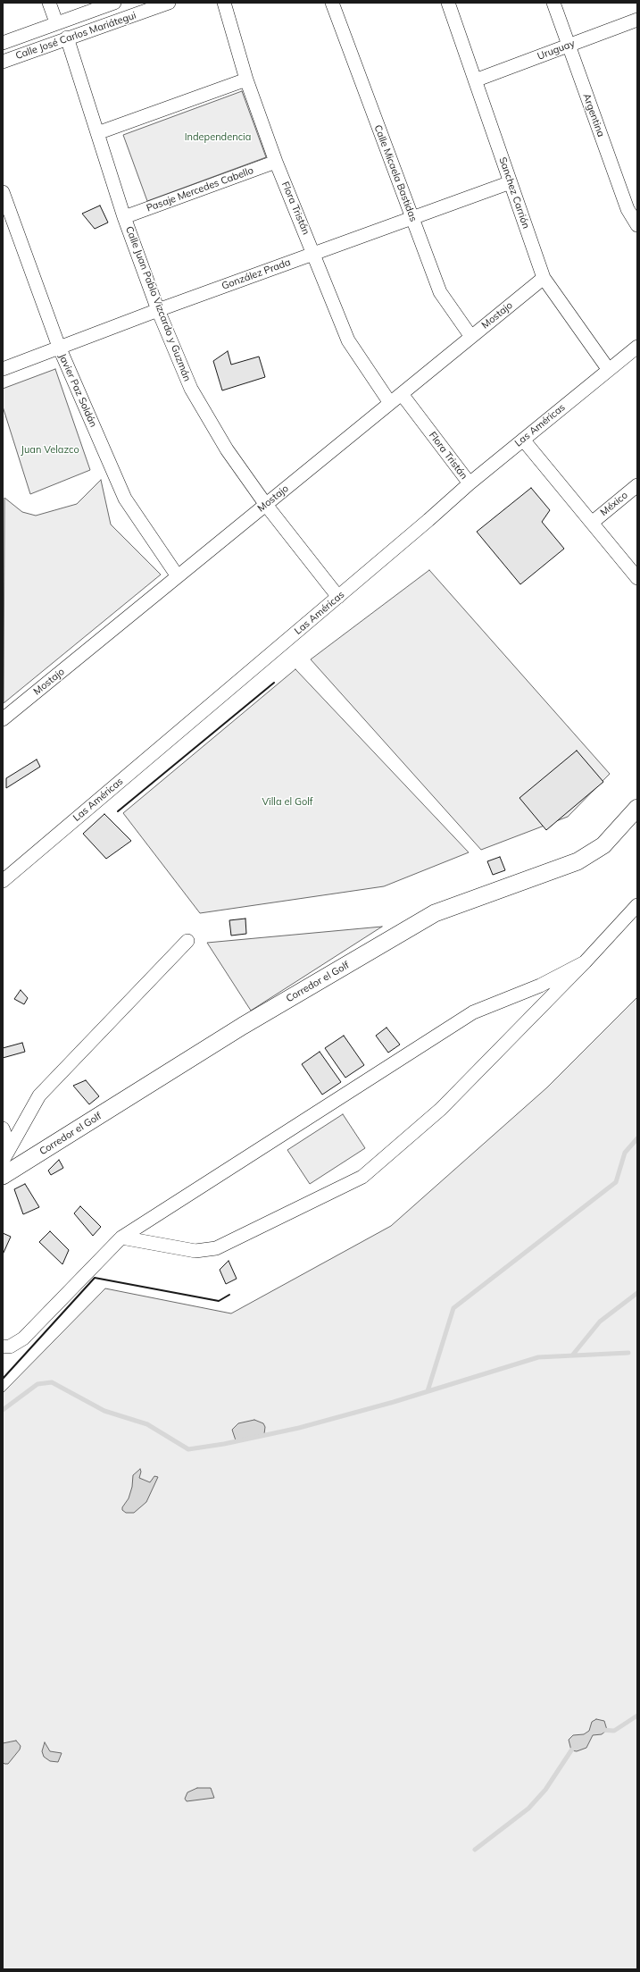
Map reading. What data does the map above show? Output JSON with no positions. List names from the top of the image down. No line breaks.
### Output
{"streets":{"street":["Calle José Carlos Mariátegui","Uruguay","Argentina","Calle Micaela Bastidas","Pasaje Mercedes Cabello","Sanchez Carrión","Flora Tristán","González Prada","Calle Juan Pablo Vizcardo y Guzmán","Mostajo","Javier Paz Soldán","Las Américas","México","Corredor el Golf"]},"crossings":[["Calle José Carlos Mariátegui","Calle Juan Pablo Vizcardo y Guzmán"],["Uruguay","Argentina"],["Uruguay","Sanchez Carrión"],["Calle Micaela Bastidas","González Prada"],["Calle Micaela Bastidas","Mostajo"],["Pasaje Mercedes Cabello","Flora Tristán"],["Pasaje Mercedes Cabello","Calle Juan Pablo Vizcardo y Guzmán"],["Sanchez Carrión","González Prada"],["Sanchez Carrión","Mostajo"],["Sanchez Carrión","Las Américas"],["Flora Tristán","González Prada"],["Flora Tristán","Mostajo"],["Flora Tristán","Las Américas"],["González Prada","Calle Juan Pablo Vizcardo y Guzmán"],["González Prada","Javier Paz Soldán"],["Calle Juan Pablo Vizcardo y Guzmán","Mostajo"],["Calle Juan Pablo Vizcardo y Guzmán","Las Américas"],["Mostajo","Javier Paz Soldán"]],"parks":["Independencia","Juan Velazco","Villa el Golf"]}
